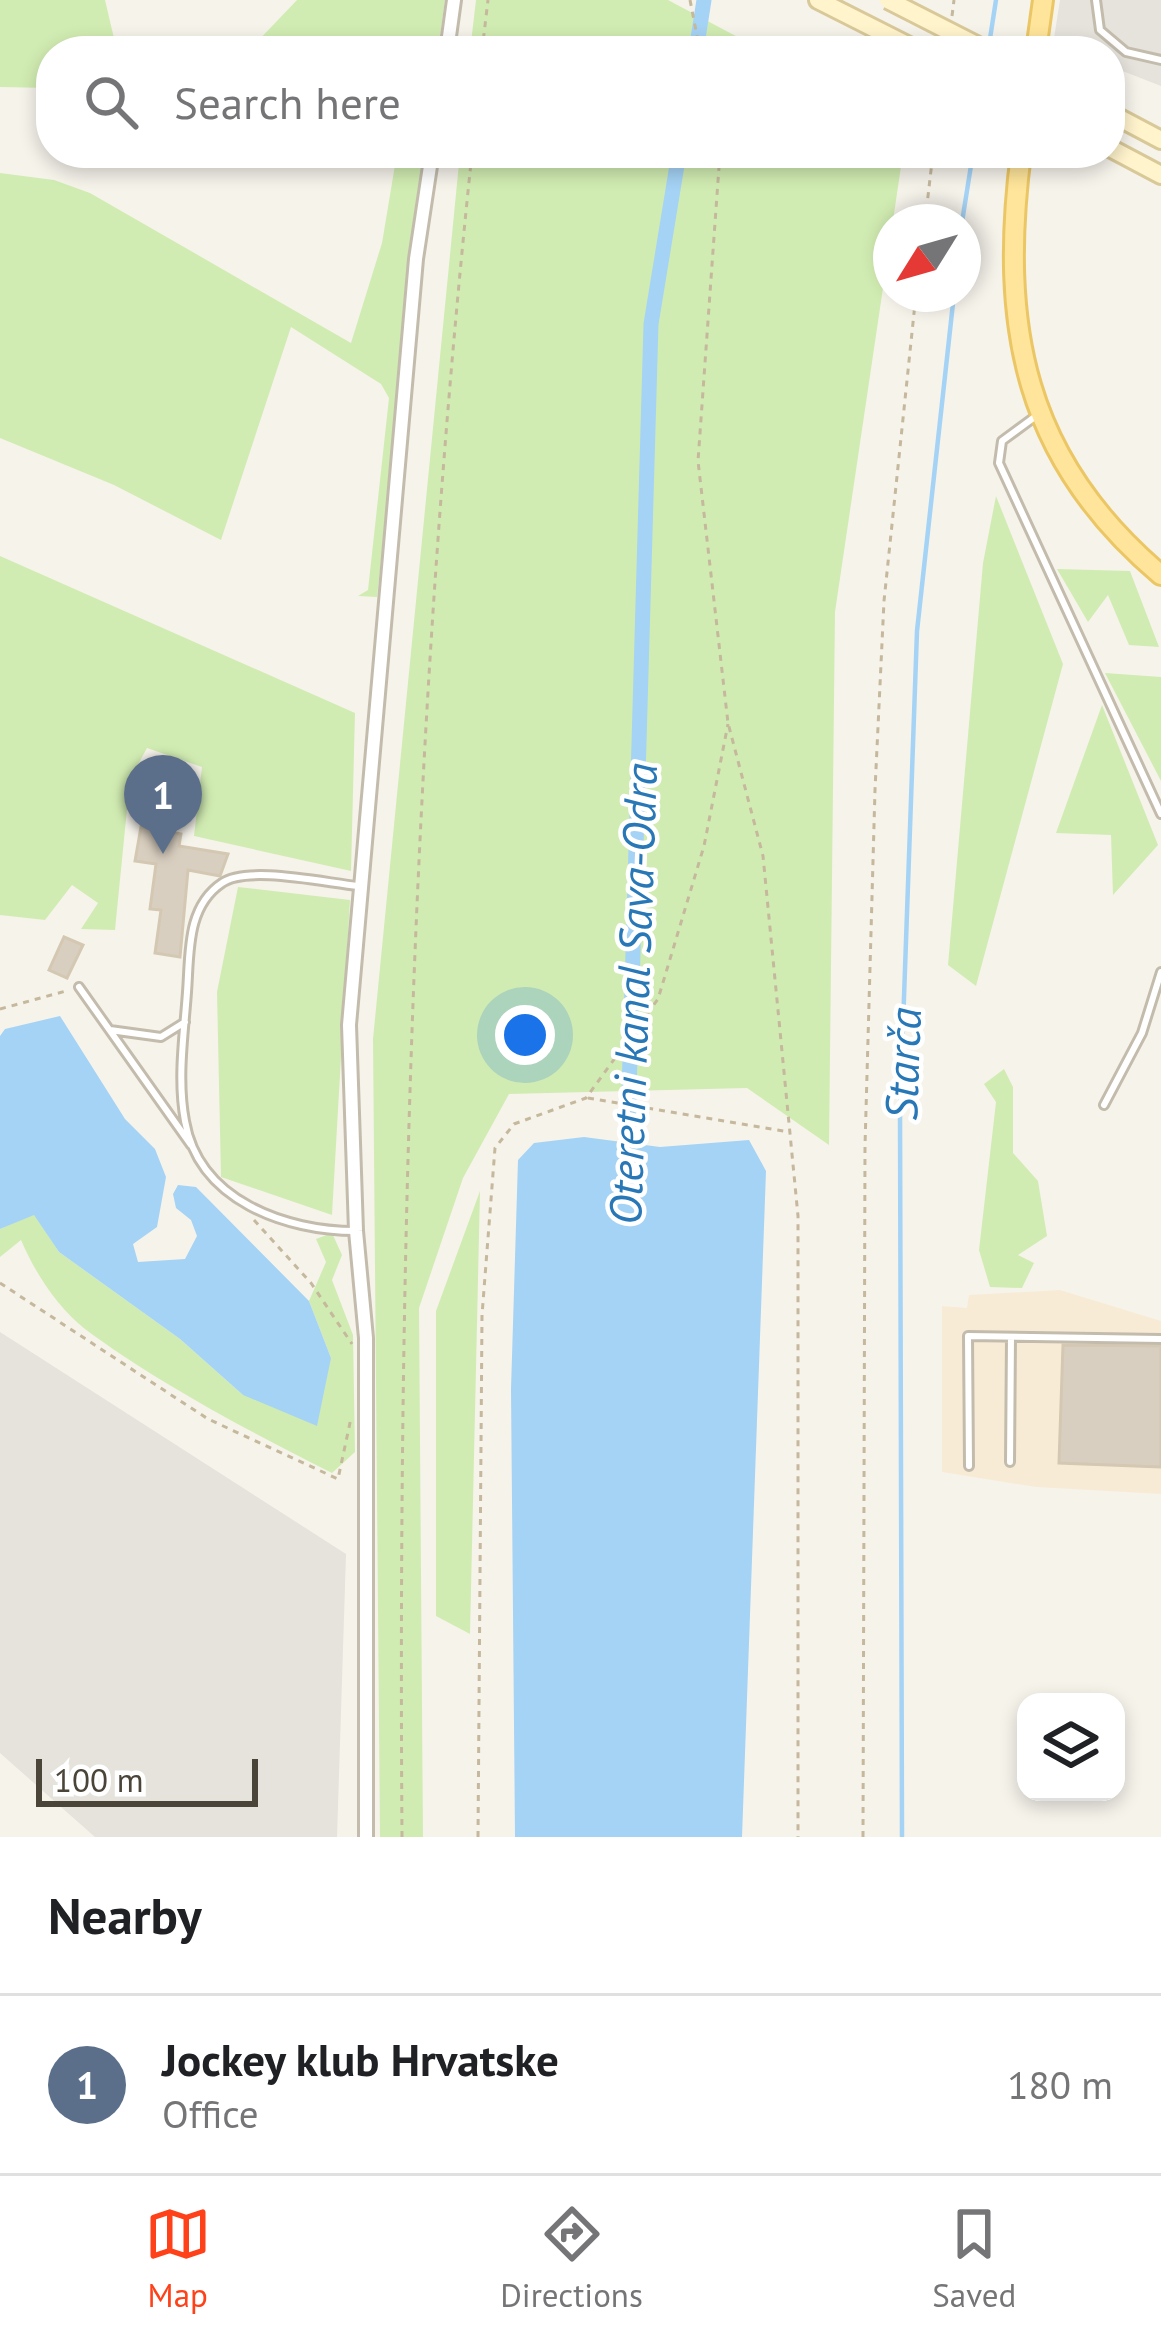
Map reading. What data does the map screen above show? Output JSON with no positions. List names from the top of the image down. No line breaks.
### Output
{"water":["Oteretni kanal Sava-Odra","Starča"],"scale_bar":"100 m","north":"bottom left","page":{"search":"Search here","pins":"1","scale":"100 m","heading":"Nearby","list":[{"mark":"1","name":"Jockey klub Hrvatske","note":"Office","value":"180 m"}],"nav":["Map","Directions","Saved"]}}
